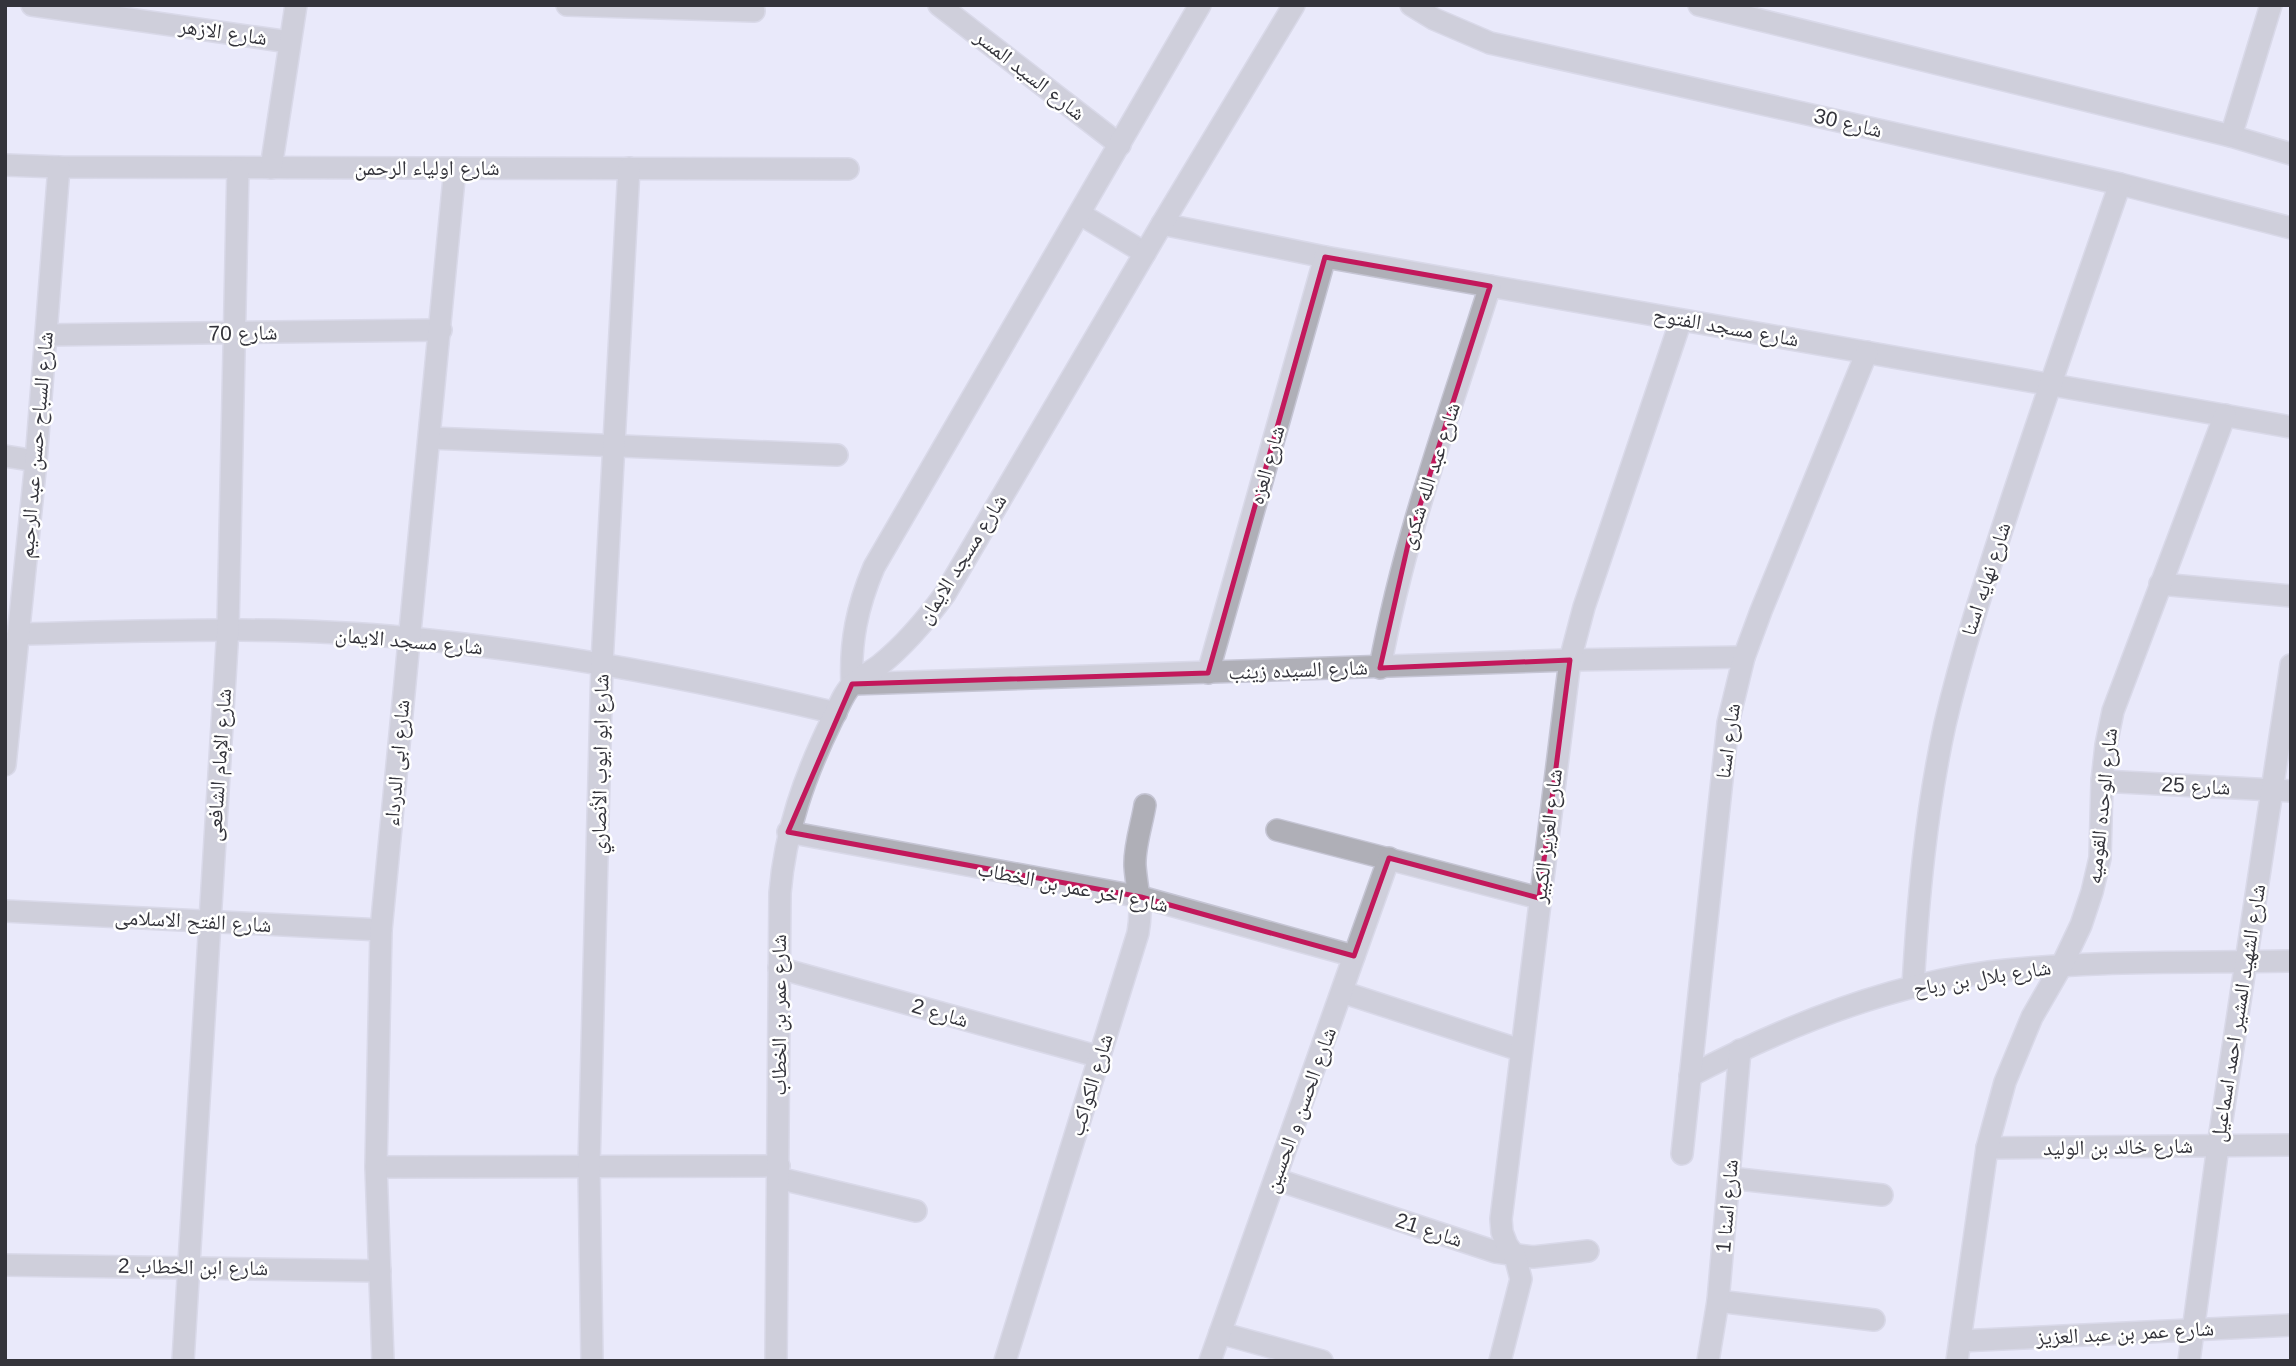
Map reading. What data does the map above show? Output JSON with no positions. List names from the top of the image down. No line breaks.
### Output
{"streets":{"street":["شارع الازهر","شارع السيد المسر","شارع 30","شارع اولياء الرحمن","شارع مسجد الفتوح","شارع 70","شارع السباح حسن عبد الرحيم","شارع العزه","شارع عبد الله شكرى","شارع مسجد الايمان","شارع نهايه اسنا","شارع السيده زينب","شارع اسنا","شارع ابى الدرداء","شارع ابو ايوب الأنصاري","شارع الإمام الشافعى","شارع 25","شارع الوحده القوميه","شارع العزيز الكبير","شارع اخر عمر بن الخطاب","شارع الفتح الاسلامى","شارع بلال بن رباح","شارع 2","شارع الشهيد المشير احمد اسماعيل","شارع عمر بن الخطاب","شارع الكواكب","شارع الحسن و الحسين","شارع خالد بن الوليد","شارع اسنا 1","شارع 21","شارع ابن الخطاب 2","شارع عمر بن عبد العزيز"]},"crossings":[["شارع 30","شارع نهايه اسنا"],["شارع اولياء الرحمن","شارع السباح حسن عبد الرحيم"],["شارع اولياء الرحمن","شارع ابى الدرداء"],["شارع اولياء الرحمن","شارع ابو ايوب الأنصاري"],["شارع اولياء الرحمن","شارع الإمام الشافعى"],["شارع مسجد الفتوح","شارع العزه"],["شارع مسجد الفتوح","شارع عبد الله شكرى"],["شارع مسجد الفتوح","شارع مسجد الايمان"],["شارع مسجد الفتوح","شارع نهايه اسنا"],["شارع مسجد الفتوح","شارع اسنا"],["شارع مسجد الفتوح","شارع الوحده القوميه"],["شارع مسجد الفتوح","شارع العزيز الكبير"],["شارع 70","شارع السباح حسن عبد الرحيم"],["شارع 70","شارع ابى الدرداء"],["شارع 70","شارع الإمام الشافعى"],["شارع السباح حسن عبد الرحيم","شارع مسجد الايمان"],["شارع العزه","شارع السيده زينب"],["شارع عبد الله شكرى","شارع السيده زينب"],["شارع مسجد الايمان","شارع السيده زينب"],["شارع مسجد الايمان","شارع ابى الدرداء"],["شارع مسجد الايمان","شارع ابو ايوب الأنصاري"],["شارع مسجد الايمان","شارع الإمام الشافعى"],["شارع مسجد الايمان","شارع عمر بن الخطاب"],["شارع نهايه اسنا","شارع بلال بن رباح"],["شارع السيده زينب","شارع اسنا"],["شارع السيده زينب","شارع العزيز الكبير"],["شارع السيده زينب","شارع عمر بن الخطاب"],["شارع اسنا","شارع بلال بن رباح"],["شارع ابى الدرداء","شارع الفتح الاسلامى"],["شارع ابى الدرداء","شارع ابن الخطاب 2"],["شارع الإمام الشافعى","شارع الفتح الاسلامى"],["شارع الإمام الشافعى","شارع ابن الخطاب 2"],["شارع 25","شارع الوحده القوميه"],["شارع 25","شارع الشهيد المشير احمد اسماعيل"],["شارع الوحده القوميه","شارع بلال بن رباح"],["شارع الوحده القوميه","شارع خالد بن الوليد"],["شارع الوحده القوميه","شارع عمر بن عبد العزيز"],["شارع العزيز الكبير","شارع 21"],["شارع اخر عمر بن الخطاب","شارع عمر بن الخطاب"],["شارع اخر عمر بن الخطاب","شارع الكواكب"],["شارع اخر عمر بن الخطاب","شارع الحسن و الحسين"],["شارع بلال بن رباح","شارع الشهيد المشير احمد اسماعيل"],["شارع بلال بن رباح","شارع اسنا 1"],["شارع 2","شارع عمر بن الخطاب"],["شارع 2","شارع الكواكب"],["شارع الشهيد المشير احمد اسماعيل","شارع خالد بن الوليد"],["شارع الشهيد المشير احمد اسماعيل","شارع عمر بن عبد العزيز"],["شارع الحسن و الحسين","شارع 21"]]}
